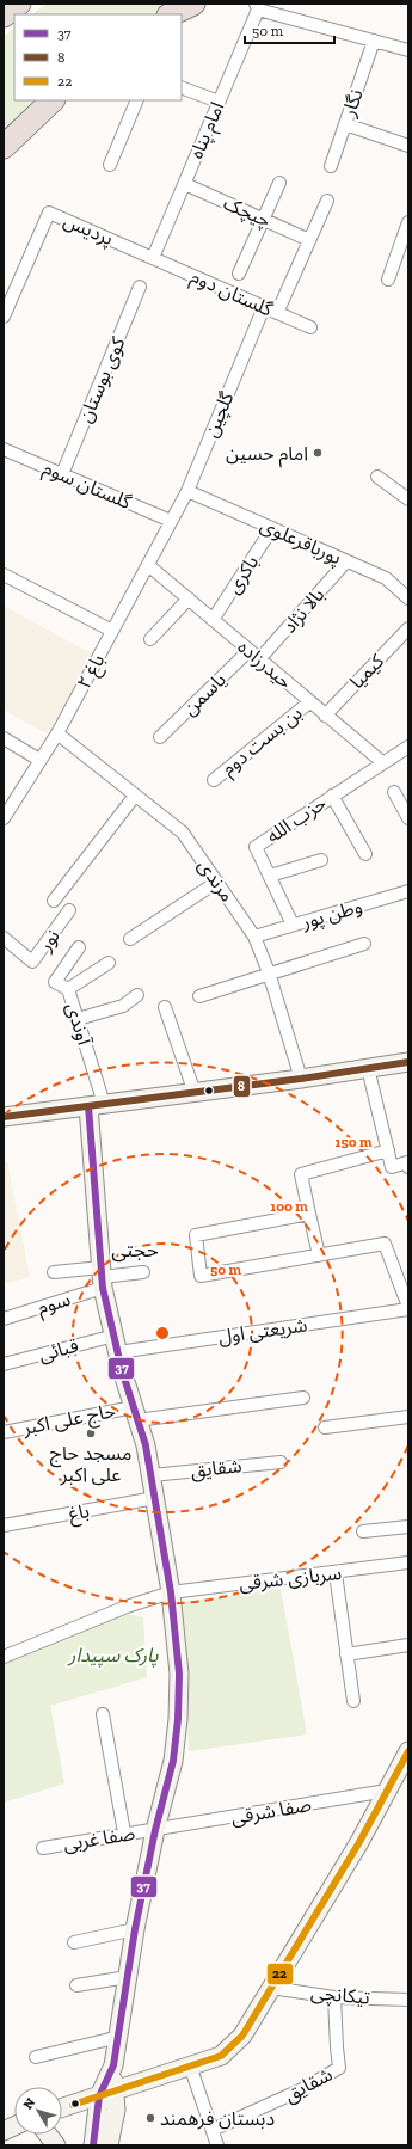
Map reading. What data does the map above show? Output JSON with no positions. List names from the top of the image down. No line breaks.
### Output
{"streets":{"street":["نگار","امام پناه","چیچک","پردیس","گلستان دوم","کوی بوستان","گلچین","گلستان سوم","پورباقرعلوی","باکری","بالا نژاد","حیدرزاده","باغ ۲","کیمیا","یاسمن","بن بست دوم","حزب الله","مرندی","وطن پور","نور","آوندی","سوم","شریعتی اول","قبائی","حاج علی اکبر","شقایق","باغ","سربازی شرقی","صفا شرقی","صفا غربی","تیکانچی"]},"crossings":[["امام پناه","چیچک"],["امام پناه","پردیس"],["امام پناه","گلستان دوم"],["پردیس","گلستان دوم"],["گلستان دوم","گلچین"],["کوی بوستان","گلستان سوم"],["گلچین","گلستان سوم"],["گلچین","پورباقرعلوی"],["گلچین","باغ ۲"],["گلستان سوم","باغ ۲"],["پورباقرعلوی","باکری"],["پورباقرعلوی","بالا نژاد"],["باکری","حیدرزاده"],["بالا نژاد","حیدرزاده"],["حیدرزاده","باغ ۲"],["حیدرزاده","کیمیا"],["حیدرزاده","یاسمن"],["حیدرزاده","بن بست دوم"],["حیدرزاده","حزب الله"],["باغ ۲","مرندی"],["حزب الله","وطن پور"],["مرندی","وطن پور"],["شریعتی اول","قبائی"],["شقایق","تیکانچی"],["صفا شرقی","صفا غربی"]],"districts":["حجتی"],"parks":["پارک سپیدار"],"places":["امام حسین","مسجد حاج علی اکبر","دبستان فرهمند"],"lines":["transit line 8","transit line 37","transit line 22"],"legend":["37","8","22"],"scale_bar":"50 m","north":"top left","rings":["150 m","100 m","50 m"]}
